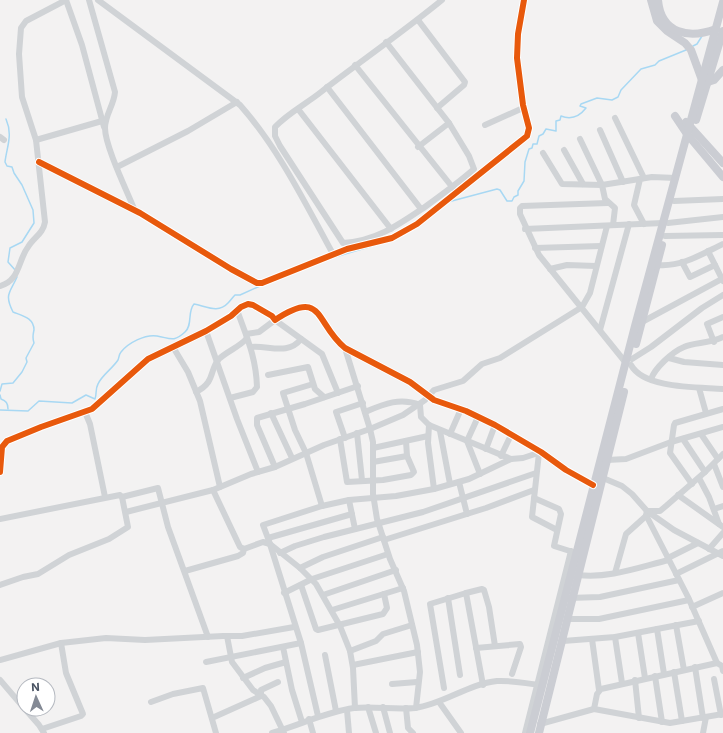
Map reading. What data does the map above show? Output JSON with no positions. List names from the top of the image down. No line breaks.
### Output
{"north":"top"}
